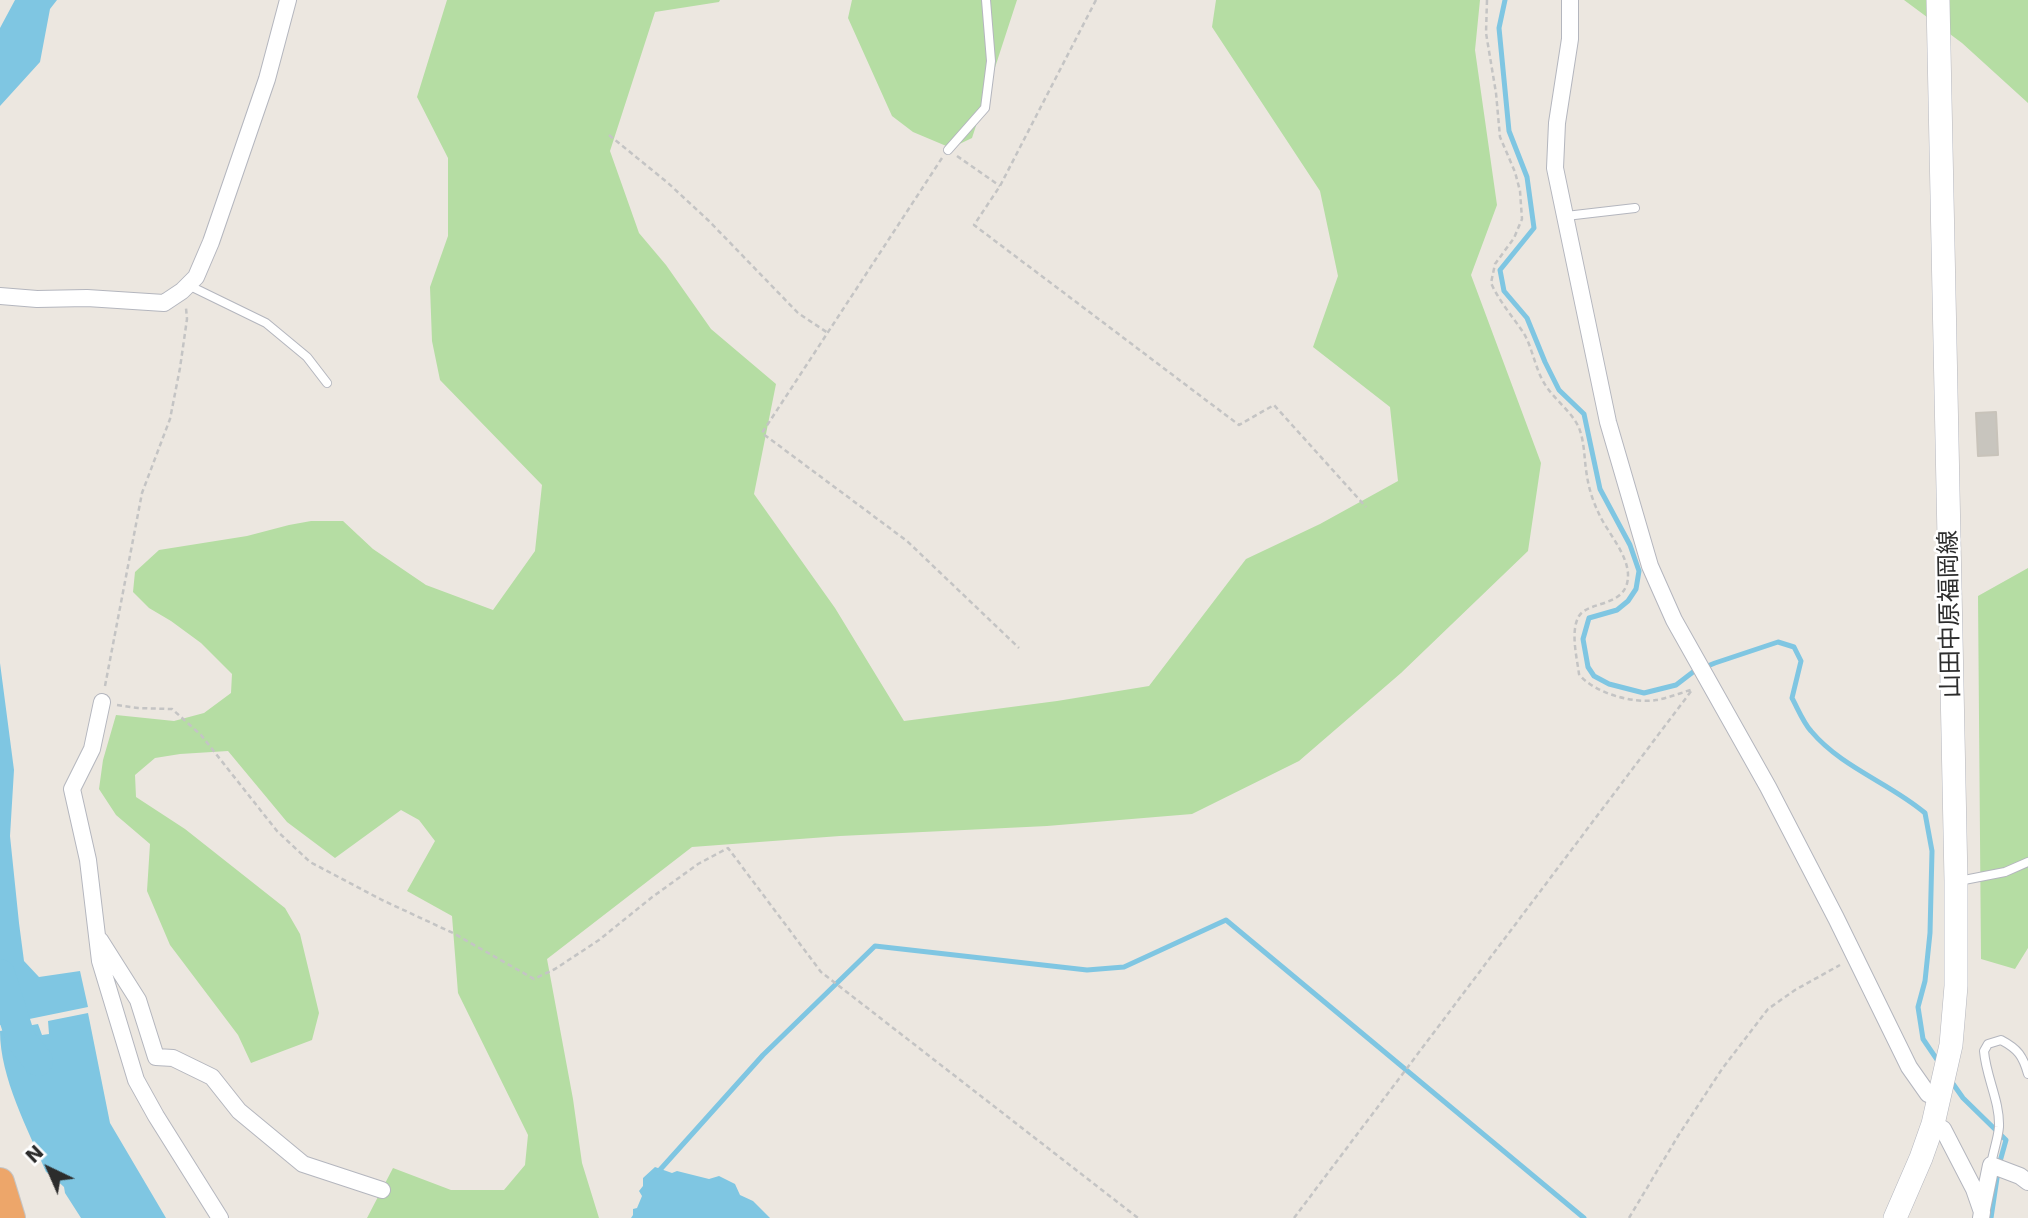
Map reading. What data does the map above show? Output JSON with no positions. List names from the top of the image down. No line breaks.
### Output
{"streets":{"main road":["山田中原福岡線"]},"north":"top left"}
